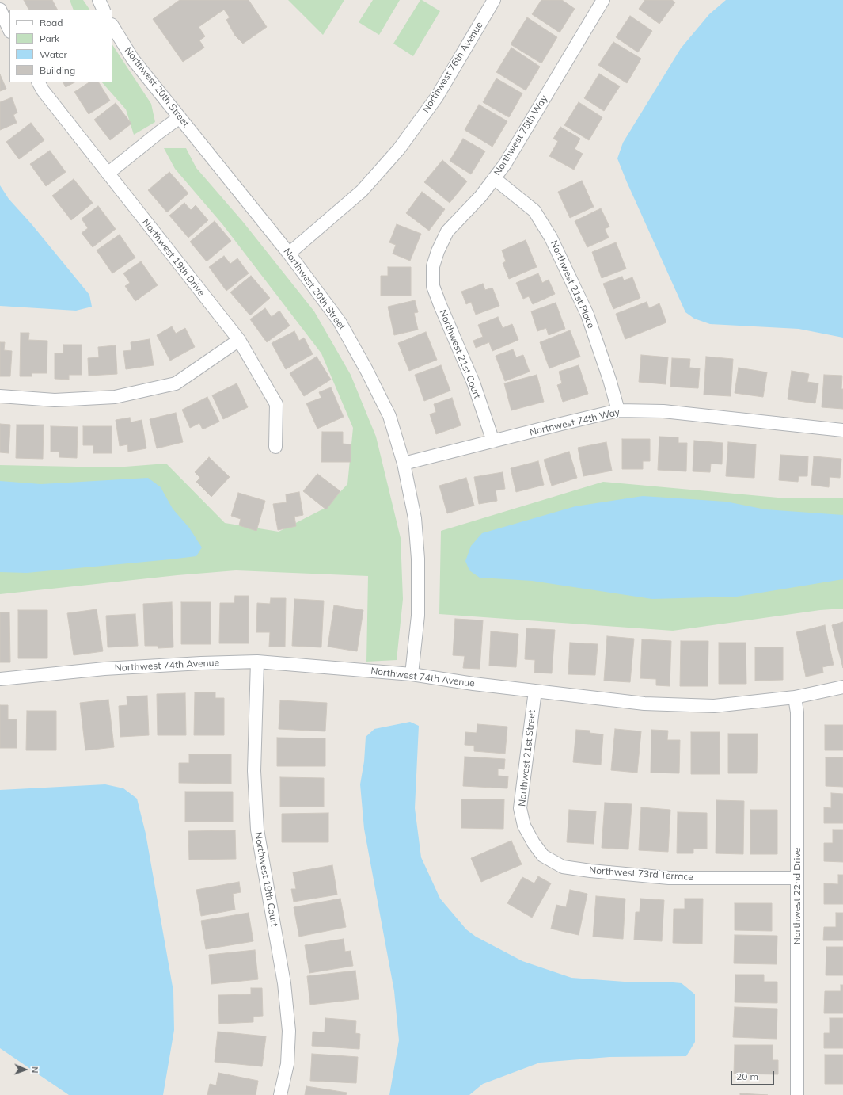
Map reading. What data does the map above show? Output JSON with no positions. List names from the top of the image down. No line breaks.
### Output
{"streets":{"street":["Northwest 76th Avenue","Northwest 20th Street","Northwest 75th Way","Northwest 19th Drive","Northwest 21st Place","Northwest 21st Court","Northwest 74th Way","Northwest 74th Avenue","Northwest 21st Street","Northwest 73rd Terrace","Northwest 19th Court","Northwest 22nd Drive"]},"crossings":[["Northwest 76th Avenue","Northwest 20th Street"],["Northwest 20th Street","Northwest 74th Way"],["Northwest 20th Street","Northwest 74th Avenue"],["Northwest 75th Way","Northwest 21st Place"],["Northwest 75th Way","Northwest 21st Court"],["Northwest 21st Place","Northwest 74th Way"],["Northwest 21st Court","Northwest 74th Way"],["Northwest 74th Avenue","Northwest 21st Street"],["Northwest 74th Avenue","Northwest 19th Court"],["Northwest 74th Avenue","Northwest 22nd Drive"],["Northwest 21st Street","Northwest 73rd Terrace"],["Northwest 73rd Terrace","Northwest 22nd Drive"]],"legend":["Road","Park","Water","Building"],"scale_bar":"20 m","north":"right"}
